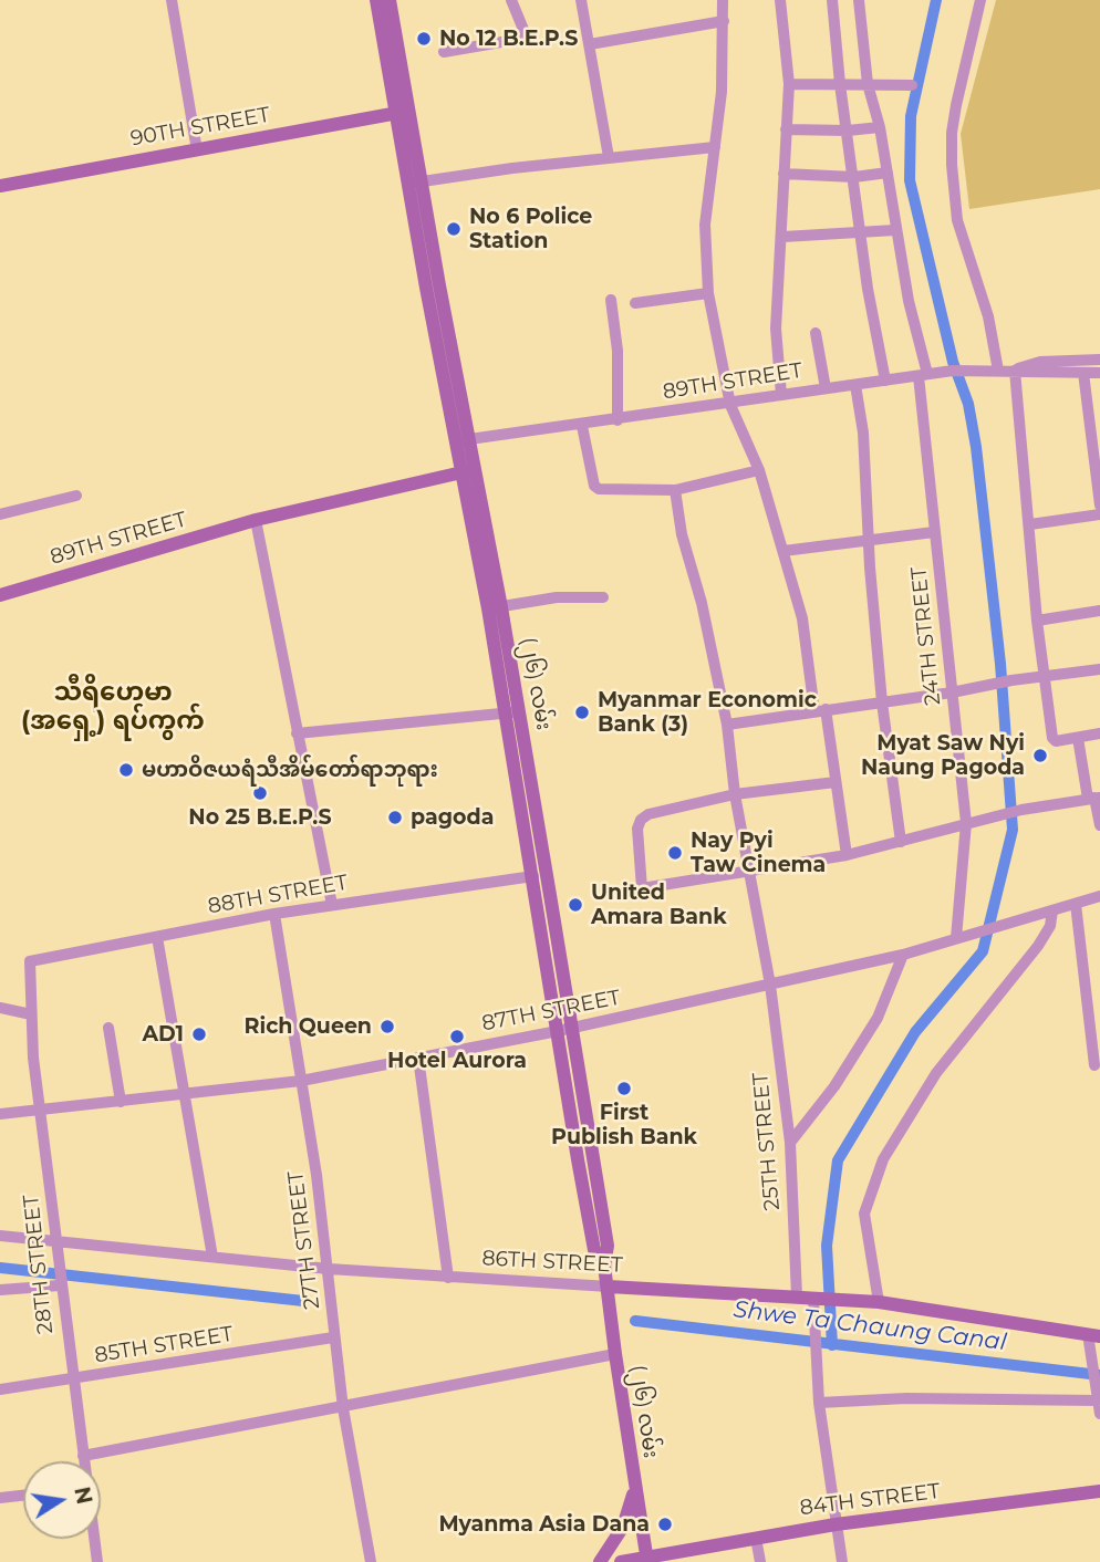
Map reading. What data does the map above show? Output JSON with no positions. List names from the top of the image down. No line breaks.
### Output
{"streets":{"main road":["90TH STREET","89TH STREET","(၂၆) လမ်း","86TH STREET","84TH STREET"],"street":["24TH STREET","88TH STREET","87TH STREET","25TH STREET","27TH STREET","28TH STREET","85TH STREET"]},"crossings":[["90TH STREET","(၂၆) လမ်း"],["89TH STREET","24TH STREET"],["89TH STREET","(၂၆) လမ်း"],["24TH STREET","87TH STREET"],["(၂၆) လမ်း","88TH STREET"],["(၂၆) လမ်း","87TH STREET"],["(၂၆) လမ်း","86TH STREET"],["(၂၆) လမ်း","84TH STREET"],["88TH STREET","27TH STREET"],["88TH STREET","28TH STREET"],["87TH STREET","25TH STREET"],["87TH STREET","27TH STREET"],["87TH STREET","28TH STREET"],["25TH STREET","86TH STREET"],["27TH STREET","86TH STREET"],["27TH STREET","85TH STREET"],["86TH STREET","28TH STREET"],["28TH STREET","85TH STREET"]],"districts":["သီရိဟေမာ (အရှေ့) ရပ်ကွက်"],"water":["Shwe Ta Chaung Canal"],"places":["No 12 B.E.P.S","No 6 Police Station","Myanmar Economic Bank (3)","Myat Saw Nyi Naung Pagoda","မဟာဝိဇယရံသီအိမ်တော်ရာဘုရား","No 25 B.E.P.S","pagoda","Nay Pyi Taw Cinema","United Amara Bank","Rich Queen","AD1","Hotel Aurora","First Publish Bank","Myanma Asia Dana"],"north":"right"}
